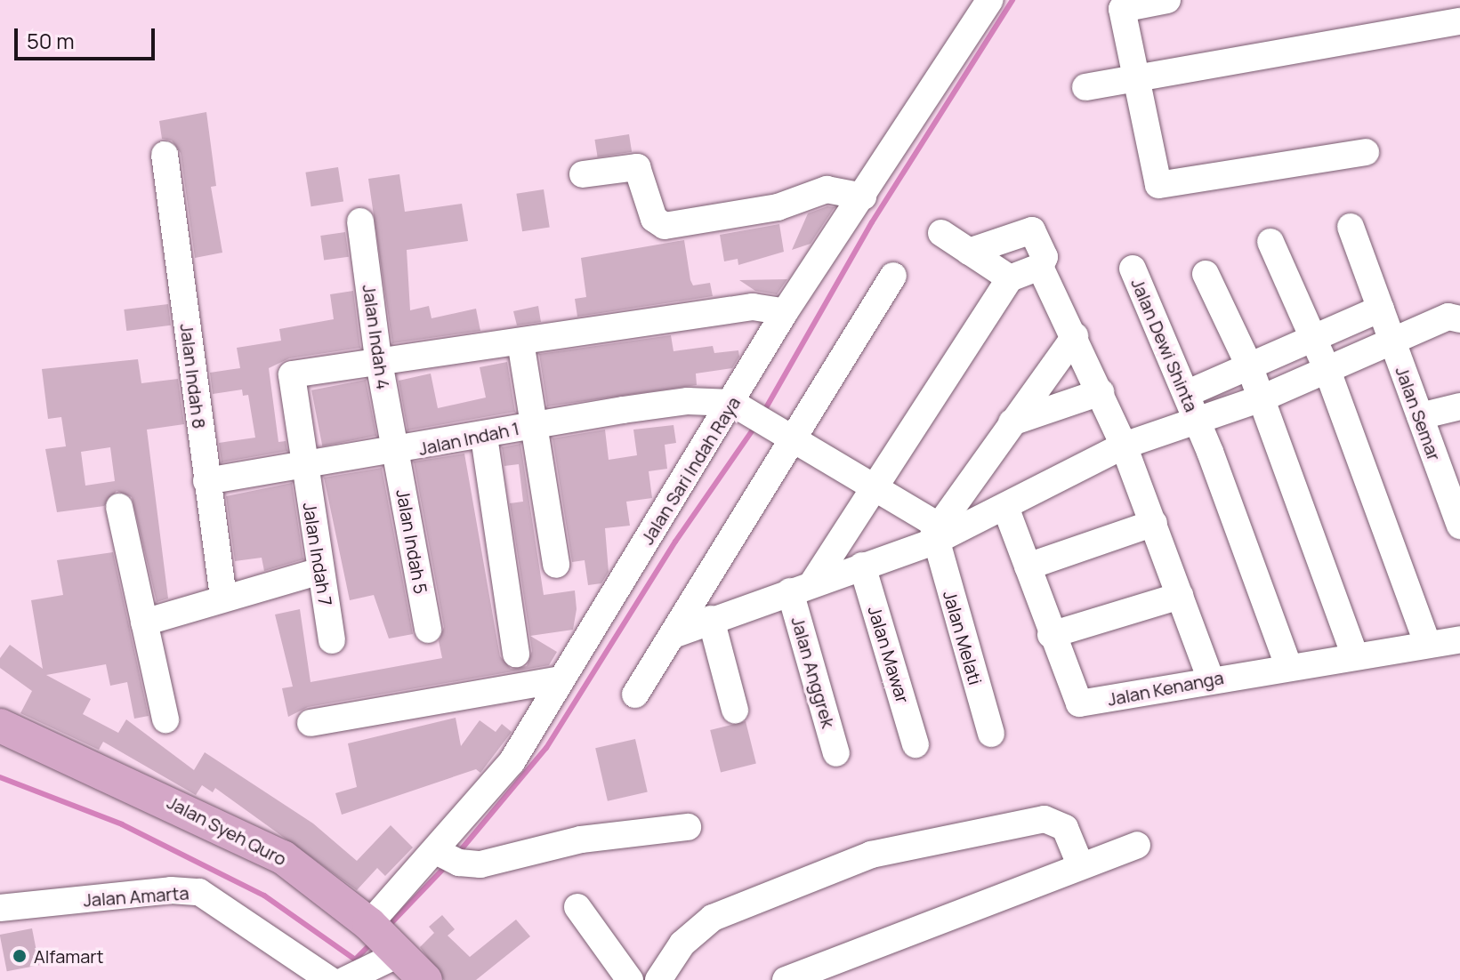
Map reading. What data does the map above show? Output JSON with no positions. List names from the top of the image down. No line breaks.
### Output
{"streets":{"main road":["Jalan Syeh Quro"],"street":["Jalan Indah 4","Jalan Dewi Shinta","Jalan Indah 8","Jalan Semar","Jalan Indah 1","Jalan Sari Indah Raya","Jalan Indah 5","Jalan Indah 7","Jalan Melati","Jalan Mawar","Jalan Anggrek","Jalan Kenanga","Jalan Amarta"]},"crossings":[["Jalan Indah 4","Jalan Indah 1"],["Jalan Indah 4","Jalan Indah 5"],["Jalan Indah 4","Jalan Indah 7"],["Jalan Dewi Shinta","Jalan Kenanga"],["Jalan Indah 8","Jalan Indah 1"],["Jalan Indah 1","Jalan Sari Indah Raya"],["Jalan Indah 1","Jalan Indah 5"],["Jalan Indah 1","Jalan Indah 7"],["Jalan Sari Indah Raya","Jalan Syeh Quro"]],"places":["Alfamart"],"scale_bar":"50 m"}
